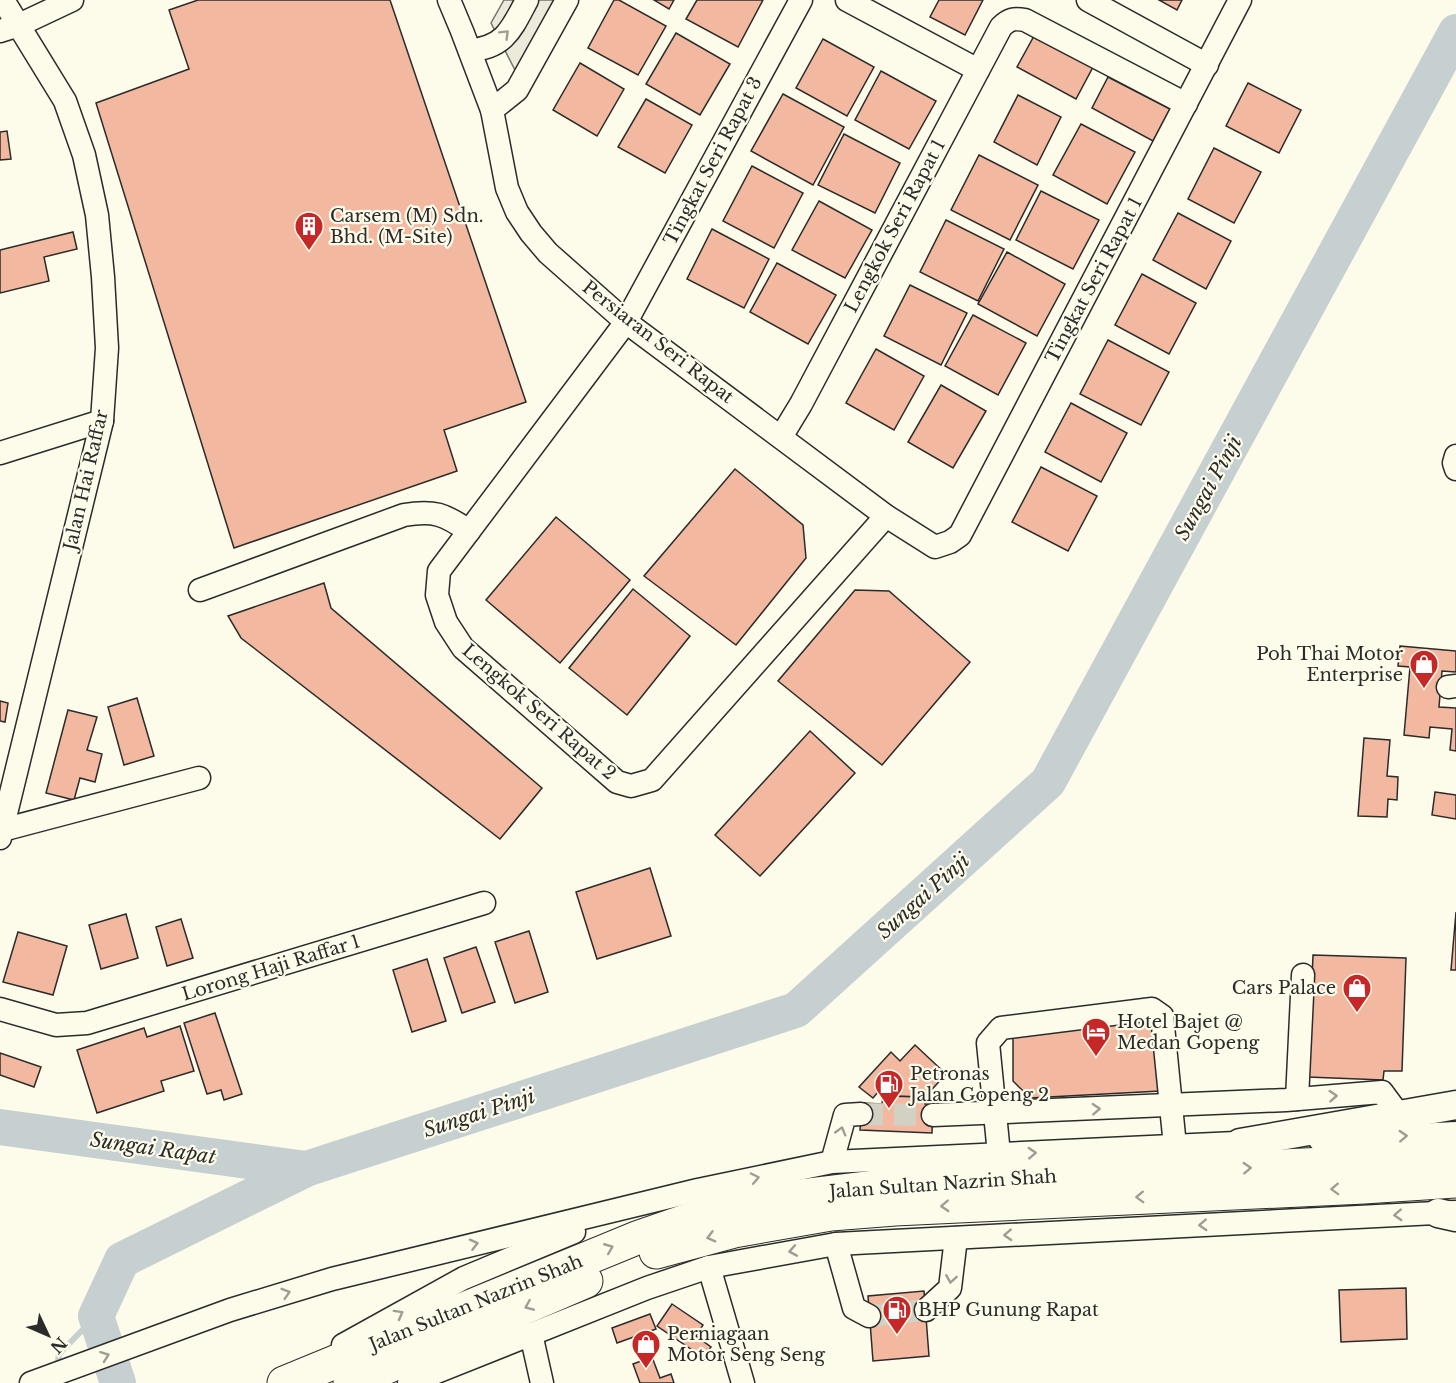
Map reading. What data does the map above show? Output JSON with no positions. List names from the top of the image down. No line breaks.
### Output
{"streets":{"highway":["Jalan Sultan Nazrin Shah"],"street":["Tingkat Seri Rapat 3","Lengkok Seri Rapat 1","Tingkat Seri Rapat 1","Persiaran Seri Rapat","Jalan Hai Raffar","Lengkok Seri Rapat 2","Lorong Haji Raffar 1"]},"crossings":[["Tingkat Seri Rapat 3","Persiaran Seri Rapat"],["Tingkat Seri Rapat 3","Lengkok Seri Rapat 2"],["Lengkok Seri Rapat 1","Tingkat Seri Rapat 1"],["Lengkok Seri Rapat 1","Persiaran Seri Rapat"],["Tingkat Seri Rapat 1","Persiaran Seri Rapat"],["Persiaran Seri Rapat","Lengkok Seri Rapat 2"]],"water":["Sungai Pinji","Sungai Rapat"],"places":{"building":["Carsem (M) Sdn. Bhd. (M-Site)"],"shop":["Poh Thai Motor Enterprise","Cars Palace","Perniagaan Motor Seng Seng"],"hotel":["Hotel Bajet @ Medan Gopeng"],"fuel station":["Petronas Jalan Gopeng 2","BHP Gunung Rapat"]},"north":"bottom right"}
